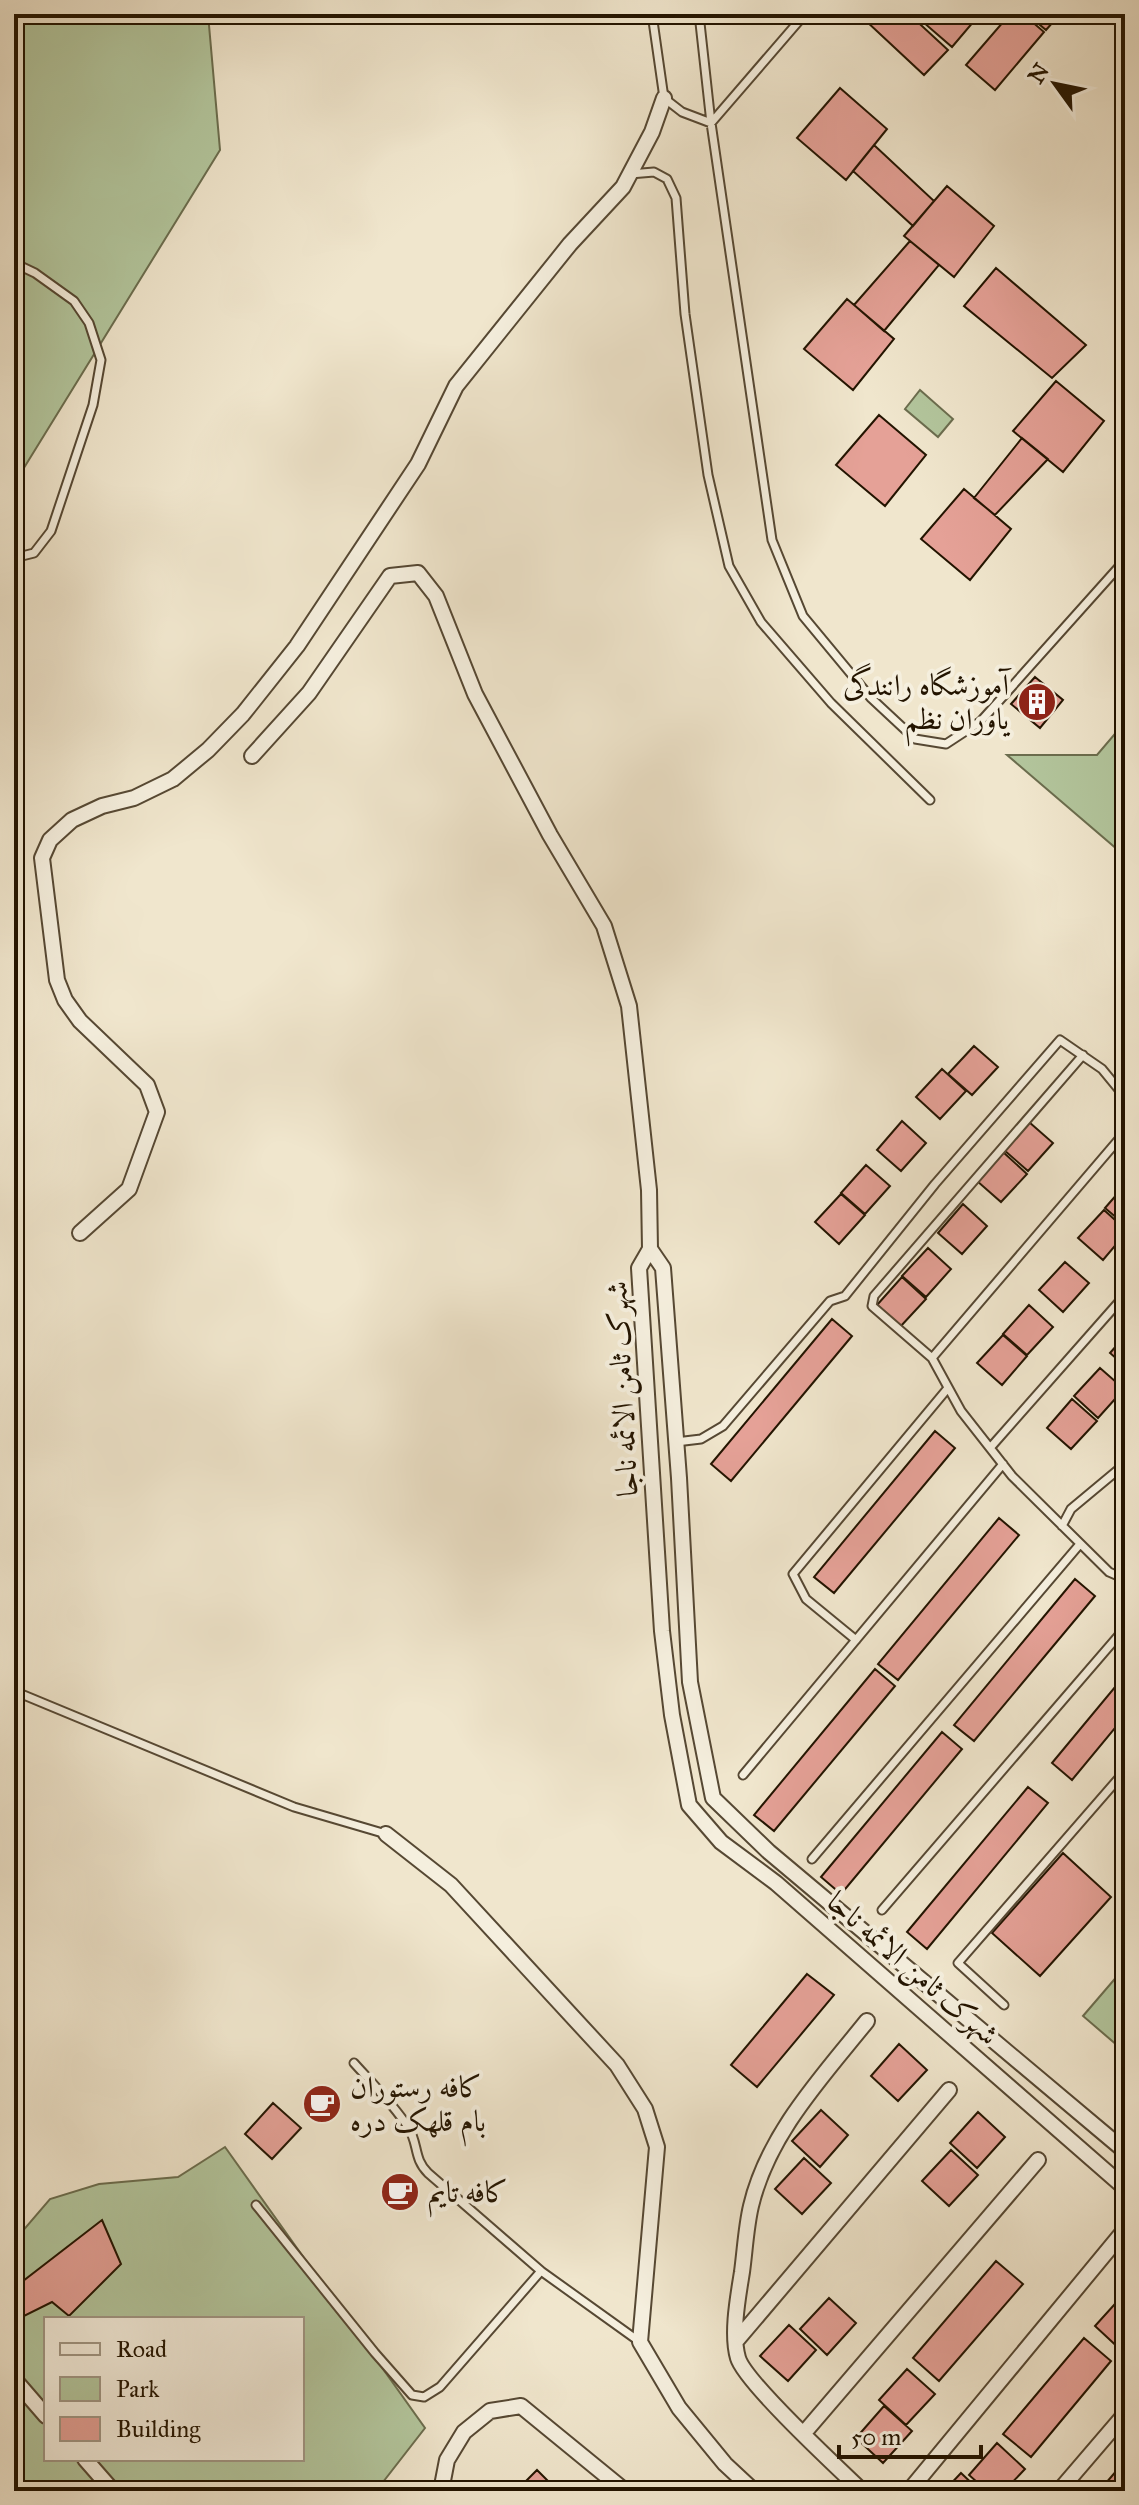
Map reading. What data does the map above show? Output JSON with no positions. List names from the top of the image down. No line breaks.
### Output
{"streets":{"street":["شهرک ثامن الائمه ناجا"]},"places":{"building":["آموزشگاه رانندگی یاوران نظم"],"cafe":["کافه رستوران بام قلهک دره","کافه تایم"]},"legend":["Road","Park","Building"],"scale_bar":"50 m","north":"top left"}
